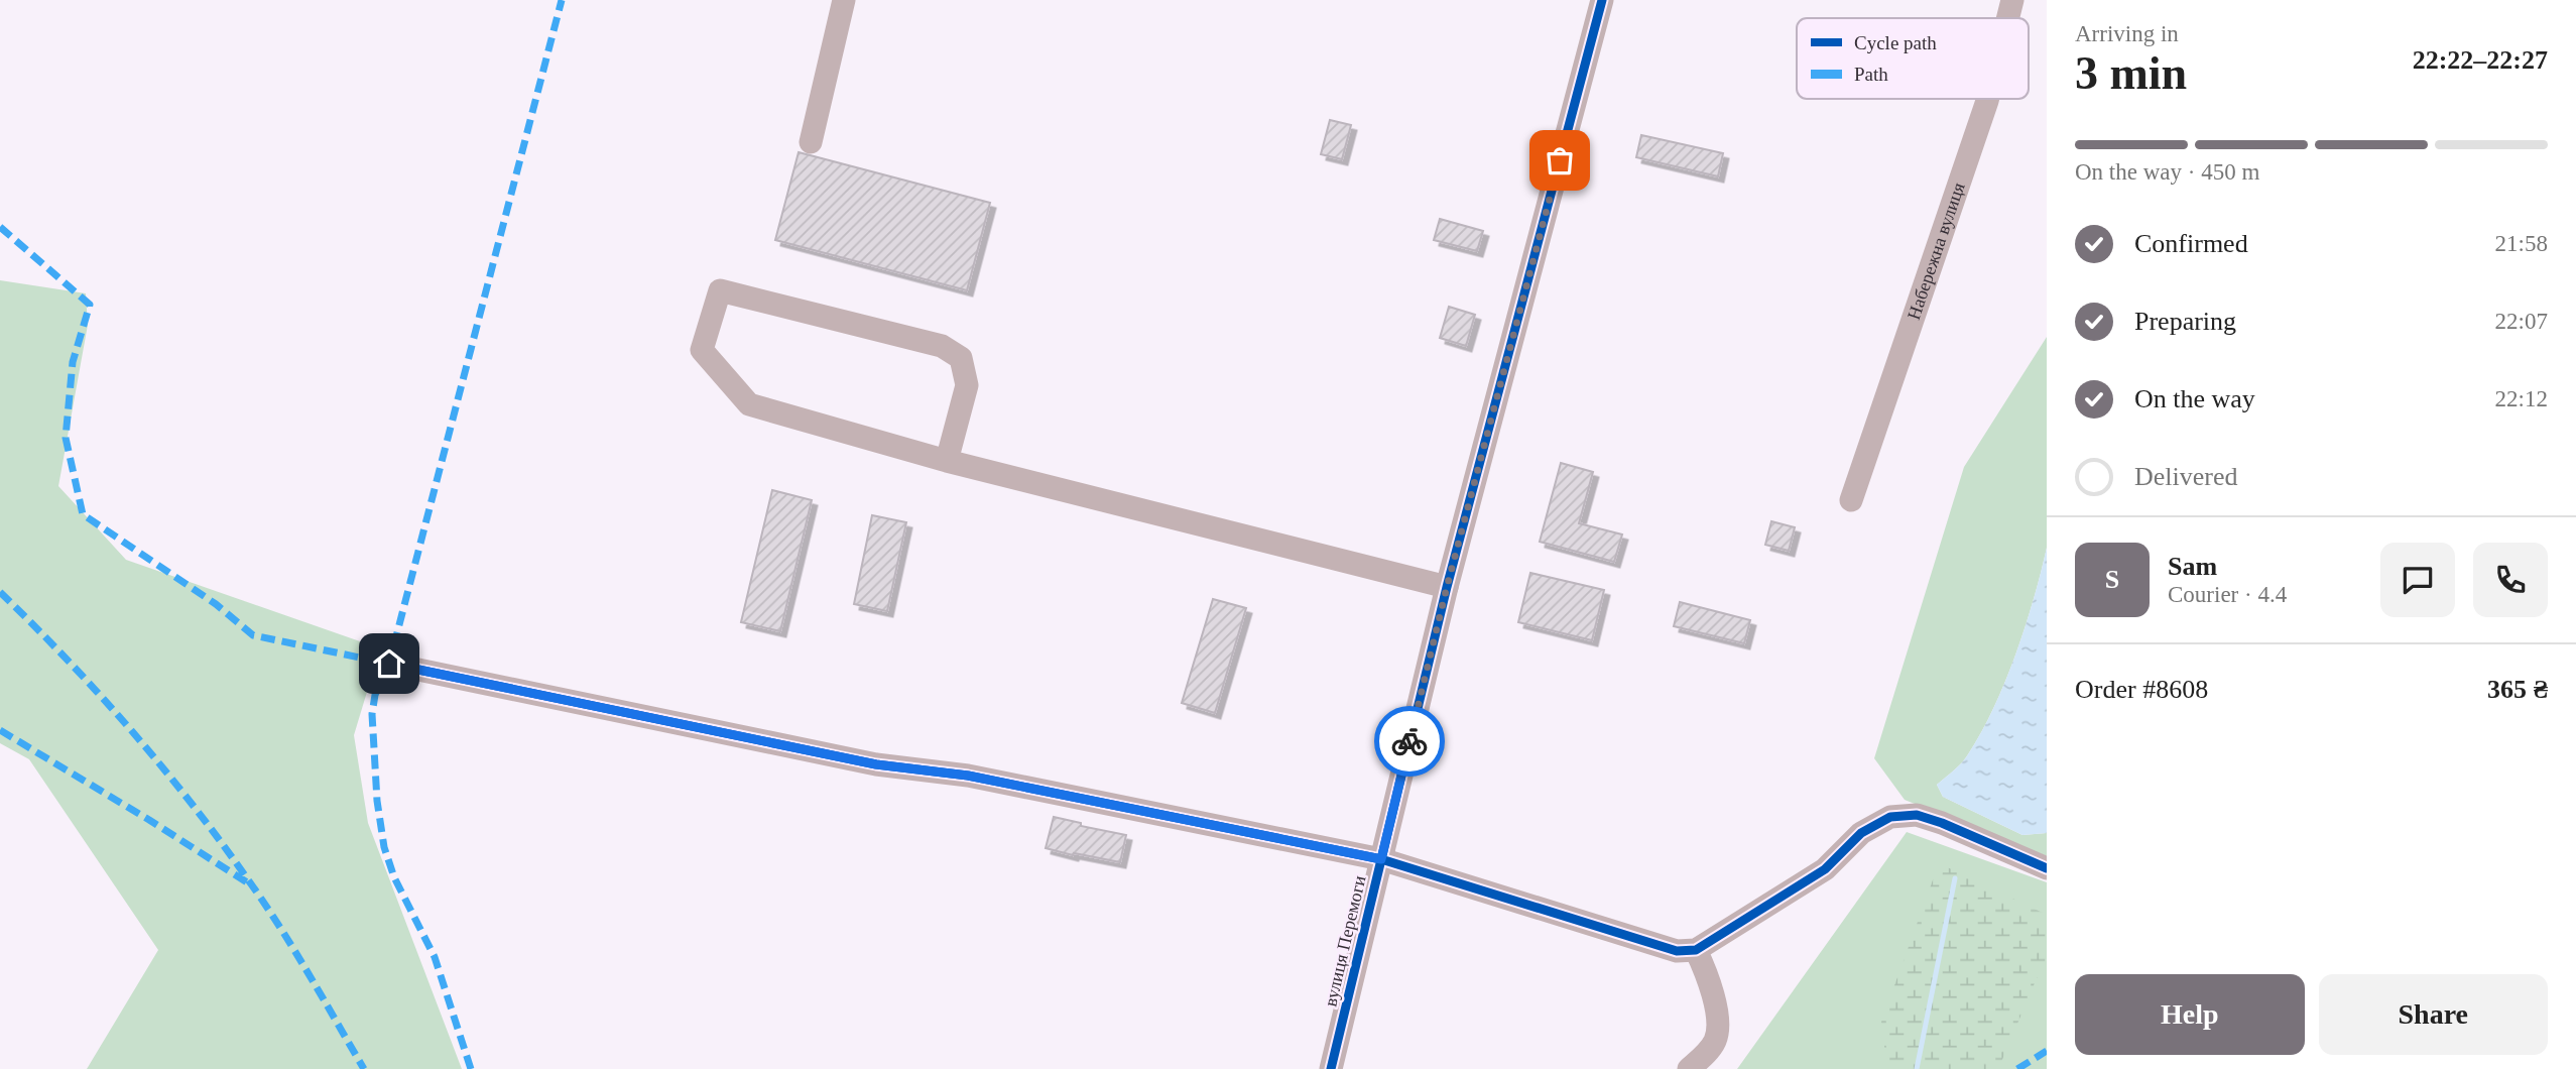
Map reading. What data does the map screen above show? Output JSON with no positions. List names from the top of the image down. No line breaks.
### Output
{"streets":{"street":["Набережна вулиця","вулиця Перемоги"]},"legend":["Cycle path","Path"],"page":{"heading":["3 min","Arriving in","22:22–22:27"],"panel":["Sam","Courier · 4.4","Order #8608","365 ₴"],"bar":"On the way · 450 m","list":[["Confirmed","21:58"],["Preparing","22:07"],["On the way","22:12"],"Delivered"],"round":"S","buttons":["Help","Share"]}}
